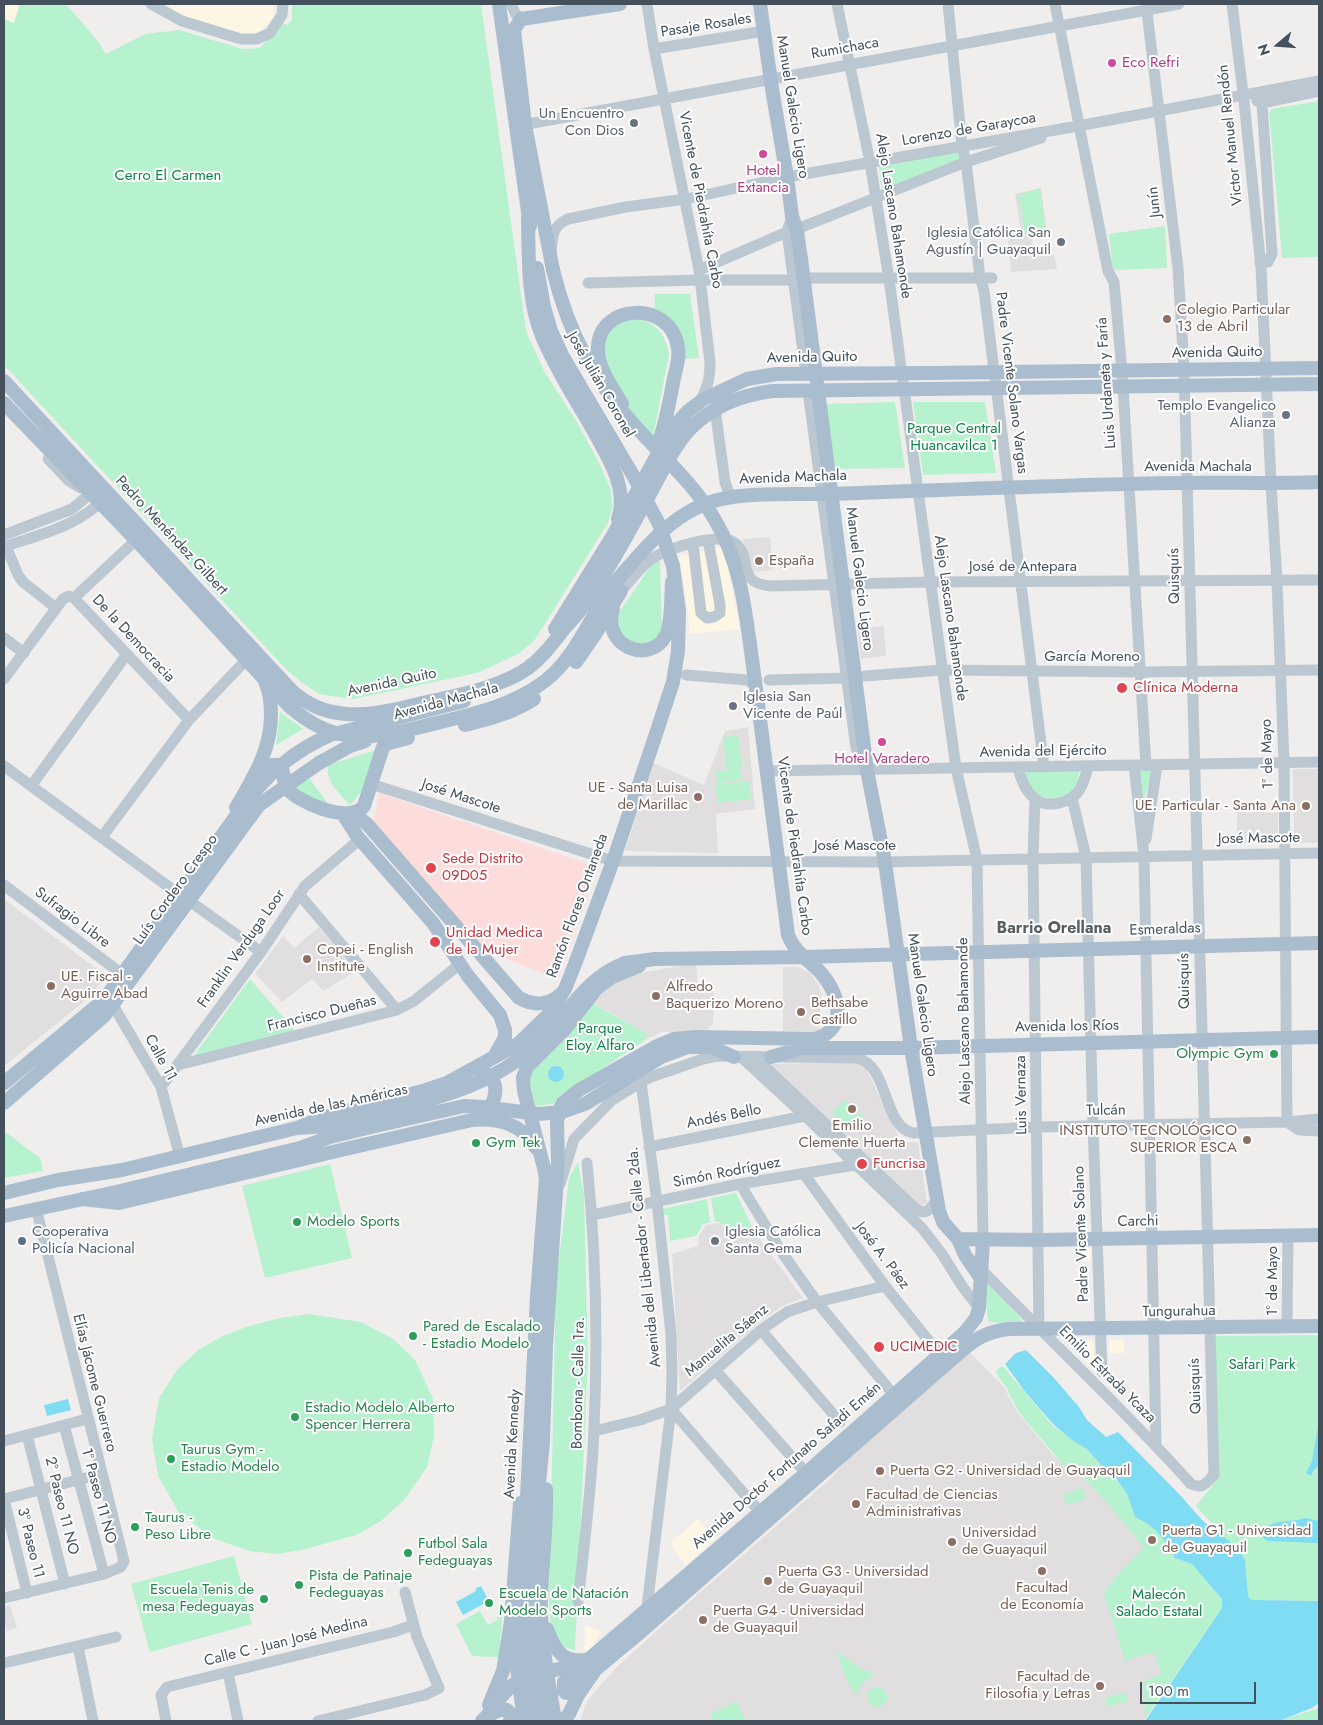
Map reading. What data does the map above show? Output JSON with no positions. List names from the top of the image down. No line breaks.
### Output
{"streets":{"main road":["Manuel Galecio Ligero","Vicente de Piedrahíta Carbo","Avenida Quito","José Julián Coronel","Avenida Machala","Pedro Menéndez Gilbert","Luís Cordero Crespo","Ramón Flores Ontaneda","Esmeraldas","Avenida los Ríos","Avenida de las Américas","Carchi","Tungurahua","Avenida Kennedy","Avenida Doctor Fortunato Safadi Emén"],"street":["Pasaje Rosales","Rumichaca","Lorenzo de Garaycoa","Victor Manuel Rendón","Junín","Alejo Lascano Bahamonde","Padre Vicente Solano Vargas","Luis Urdaneta y Faría","José de Antepara","Quisquís","De la Democracia","García Moreno","Avenida del Ejército","1º de Mayo","José Mascote","Sufragio Libre","Franklin Verduga Loor","Francisco Dueñas","Calle 11","Luis Vernaza","Tulcán","Andés Bello","Simón Rodríguez","Padre Vicente Solano","José A. Páez","Avenida del Libertador - Calle 2da.","Manuelita Sáenz","Emilio Estrada Ycaza","Elías Jácome Guerrero","Bombona - Calle 1ra.","1º Paseo 11 NO","2º Paseo 11 NO","3º Paseo 11","Calle C - Juan José Medina"]},"crossings":[["Pasaje Rosales","Manuel Galecio Ligero"],["Pasaje Rosales","Vicente de Piedrahíta Carbo"],["Rumichaca","Manuel Galecio Ligero"],["Rumichaca","Vicente de Piedrahíta Carbo"],["Rumichaca","Junín"],["Rumichaca","Alejo Lascano Bahamonde"],["Rumichaca","Padre Vicente Solano Vargas"],["Rumichaca","Luis Urdaneta y Faría"],["Rumichaca","José Julián Coronel"],["Manuel Galecio Ligero","Lorenzo de Garaycoa"],["Manuel Galecio Ligero","Avenida Quito"],["Manuel Galecio Ligero","Avenida Machala"],["Manuel Galecio Ligero","José de Antepara"],["Manuel Galecio Ligero","García Moreno"],["Manuel Galecio Ligero","Avenida del Ejército"],["Manuel Galecio Ligero","José Mascote"],["Manuel Galecio Ligero","Esmeraldas"],["Manuel Galecio Ligero","Avenida los Ríos"],["Manuel Galecio Ligero","Tulcán"],["Manuel Galecio Ligero","Carchi"],["Manuel Galecio Ligero","Emilio Estrada Ycaza"],["Manuel Galecio Ligero","Avenida Doctor Fortunato Safadi Emén"],["Lorenzo de Garaycoa","Victor Manuel Rendón"],["Lorenzo de Garaycoa","Vicente de Piedrahíta Carbo"],["Lorenzo de Garaycoa","Junín"],["Lorenzo de Garaycoa","Alejo Lascano Bahamonde"],["Lorenzo de Garaycoa","Padre Vicente Solano Vargas"],["Lorenzo de Garaycoa","Luis Urdaneta y Faría"],["Lorenzo de Garaycoa","José Julián Coronel"],["Victor Manuel Rendón","Avenida Quito"],["Victor Manuel Rendón","1º de Mayo"],["Vicente de Piedrahíta Carbo","Avenida Quito"],["Vicente de Piedrahíta Carbo","José Julián Coronel"],["Vicente de Piedrahíta Carbo","García Moreno"],["Vicente de Piedrahíta Carbo","Avenida del Ejército"],["Vicente de Piedrahíta Carbo","José Mascote"],["Vicente de Piedrahíta Carbo","Esmeraldas"],["Vicente de Piedrahíta Carbo","Avenida de las Américas"],["Vicente de Piedrahíta Carbo","Avenida Kennedy"],["Junín","Avenida Quito"],["Junín","Quisquís"],["Alejo Lascano Bahamonde","Avenida Quito"],["Alejo Lascano Bahamonde","Avenida Machala"],["Alejo Lascano Bahamonde","José de Antepara"],["Alejo Lascano Bahamonde","García Moreno"],["Alejo Lascano Bahamonde","Avenida del Ejército"],["Alejo Lascano Bahamonde","José Mascote"],["Alejo Lascano Bahamonde","Esmeraldas"],["Alejo Lascano Bahamonde","Avenida los Ríos"],["Alejo Lascano Bahamonde","Tulcán"],["Alejo Lascano Bahamonde","Carchi"],["Alejo Lascano Bahamonde","Avenida Doctor Fortunato Safadi Emén"],["Avenida Quito","Padre Vicente Solano Vargas"],["Avenida Quito","Luis Urdaneta y Faría"],["Avenida Quito","Pedro Menéndez Gilbert"],["Avenida Quito","Quisquís"],["Avenida Quito","1º de Mayo"],["Avenida Quito","Luís Cordero Crespo"],["Padre Vicente Solano Vargas","Avenida Machala"],["Padre Vicente Solano Vargas","José de Antepara"],["Padre Vicente Solano Vargas","García Moreno"],["Padre Vicente Solano Vargas","Avenida del Ejército"],["Luis Urdaneta y Faría","Avenida Machala"],["Luis Urdaneta y Faría","José de Antepara"],["Luis Urdaneta y Faría","García Moreno"],["Luis Urdaneta y Faría","Avenida del Ejército"],["Luis Urdaneta y Faría","José Mascote"],["Luis Urdaneta y Faría","Esmeraldas"],["Luis Urdaneta y Faría","Avenida los Ríos"],["Luis Urdaneta y Faría","Tulcán"],["Luis Urdaneta y Faría","Carchi"],["Luis Urdaneta y Faría","Tungurahua"],["Luis Urdaneta y Faría","Emilio Estrada Ycaza"],["José Julián Coronel","García Moreno"],["José Julián Coronel","Ramón Flores Ontaneda"],["Avenida Machala","Pedro Menéndez Gilbert"],["Avenida Machala","José de Antepara"],["Avenida Machala","Quisquís"],["Avenida Machala","1º de Mayo"],["Avenida Machala","José Mascote"],["Avenida Machala","Luís Cordero Crespo"],["José de Antepara","Quisquís"],["José de Antepara","1º de Mayo"],["Quisquís","García Moreno"],["Quisquís","Avenida del Ejército"],["Quisquís","José Mascote"],["Quisquís","Esmeraldas"],["Quisquís","Avenida los Ríos"],["Quisquís","Tulcán"],["Quisquís","Carchi"],["Quisquís","Tungurahua"],["Quisquís","Emilio Estrada Ycaza"],["García Moreno","1º de Mayo"],["Avenida del Ejército","1º de Mayo"],["1º de Mayo","José Mascote"],["1º de Mayo","Esmeraldas"],["1º de Mayo","Avenida los Ríos"],["1º de Mayo","Tulcán"],["1º de Mayo","Carchi"],["1º de Mayo","Tungurahua"],["José Mascote","Ramón Flores Ontaneda"],["José Mascote","Luis Vernaza"],["José Mascote","Padre Vicente Solano"],["Luís Cordero Crespo","Calle 11"],["Esmeraldas","Luis Vernaza"],["Esmeraldas","Avenida de las Américas"],["Esmeraldas","Padre Vicente Solano"],["Franklin Verduga Loor","Francisco Dueñas"],["Franklin Verduga Loor","Calle 11"],["Avenida los Ríos","Luis Vernaza"],["Avenida los Ríos","Avenida de las Américas"],["Avenida los Ríos","Padre Vicente Solano"],["Calle 11","Avenida de las Américas"],["Luis Vernaza","Tulcán"],["Luis Vernaza","Carchi"],["Luis Vernaza","Tungurahua"],["Luis Vernaza","Emilio Estrada Ycaza"],["Luis Vernaza","Avenida Doctor Fortunato Safadi Emén"],["Avenida de las Américas","Elías Jácome Guerrero"],["Tulcán","Padre Vicente Solano"],["Andés Bello","Avenida del Libertador - Calle 2da."],["Simón Rodríguez","José A. Páez"],["Simón Rodríguez","Avenida del Libertador - Calle 2da."],["Simón Rodríguez","Bombona - Calle 1ra."],["Carchi","Padre Vicente Solano"],["Carchi","Avenida Doctor Fortunato Safadi Emén"],["Padre Vicente Solano","Tungurahua"],["José A. Páez","Manuelita Sáenz"],["José A. Páez","Avenida Doctor Fortunato Safadi Emén"],["Avenida del Libertador - Calle 2da.","Manuelita Sáenz"],["Avenida del Libertador - Calle 2da.","Avenida Doctor Fortunato Safadi Emén"],["Tungurahua","Emilio Estrada Ycaza"],["Tungurahua","Avenida Doctor Fortunato Safadi Emén"],["Manuelita Sáenz","Bombona - Calle 1ra."],["Emilio Estrada Ycaza","Avenida Doctor Fortunato Safadi Emén"],["Elías Jácome Guerrero","1º Paseo 11 NO"]],"districts":["Barrio Orellana"],"parks":["Cerro El Carmen","Parque Central Huancavilca 1","Parque Eloy Alfaro","Safari Park","Malecón Salado Estatal"],"places":["Eco Refri","Un Encuentro Con Dios","Hotel Extancia","Iglesia Católica San Agustín | Guayaquil","Colegio Particular 13 de Abril","Templo Evangelico Alianza","España","Clínica Moderna","Iglesia San Vicente de Paúl","Hotel Varadero","UE - Santa Luisa de Marillac","UE. Particular - Santa Ana","Sede Distrito 09D05","Unidad Medica de la Mujer","Copei - English Institute","UE. Fiscal - Aguirre Abad","Alfredo Baquerizo Moreno","Bethsabe Castillo","Olympic Gym","Emilio Clemente Huerta","INSTITUTO TECNOLÓGICO SUPERIOR ESCA","Gym Tek","Funcrisa","Modelo Sports","Cooperativa Policía Nacional","Iglesia Católica Santa Gema","Pared de Escalado - Estadio Modelo","UCIMEDIC","Estadio Modelo Alberto Spencer Herrera","Taurus Gym - Estadio Modelo","Puerta G2 - Universidad de Guayaquil","Facultad de Ciencias Administrativas","Taurus - Peso Libre","Puerta G1 - Universidad de Guayaquil","Universidad de Guayaquil","Futbol Sala Fedeguayas","Facultad de Economía","Puerta G3 - Universidad de Guayaquil","Pista de Patinaje Fedeguayas","Escuela Tenis de mesa Fedeguayas","Escuela de Natación Modelo Sports","Puerta G4 - Universidad de Guayaquil","Facultad de Filosofia y Letras"],"scale_bar":"100 m","north":"left"}
